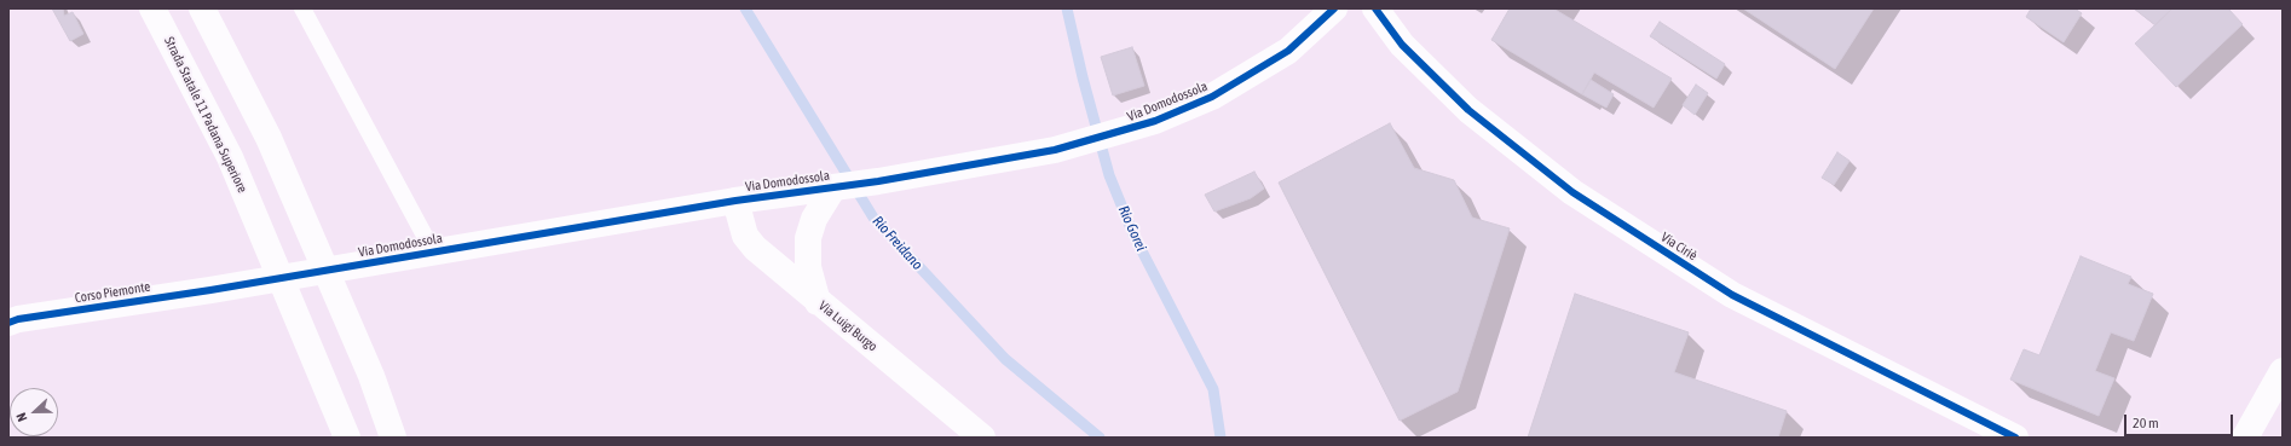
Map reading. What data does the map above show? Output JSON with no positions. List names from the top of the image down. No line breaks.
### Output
{"streets":{"main road":["Via Domodossola","Strada Statale 11 Padana Superiore","Via Ciriè","Corso Piemonte","Via Luigi Burgo"]},"crossings":[["Via Domodossola","Corso Piemonte"],["Via Domodossola","Via Luigi Burgo"]],"water":["Rio Gorei","Rio Freidano"],"scale_bar":"20 m","north":"left"}
